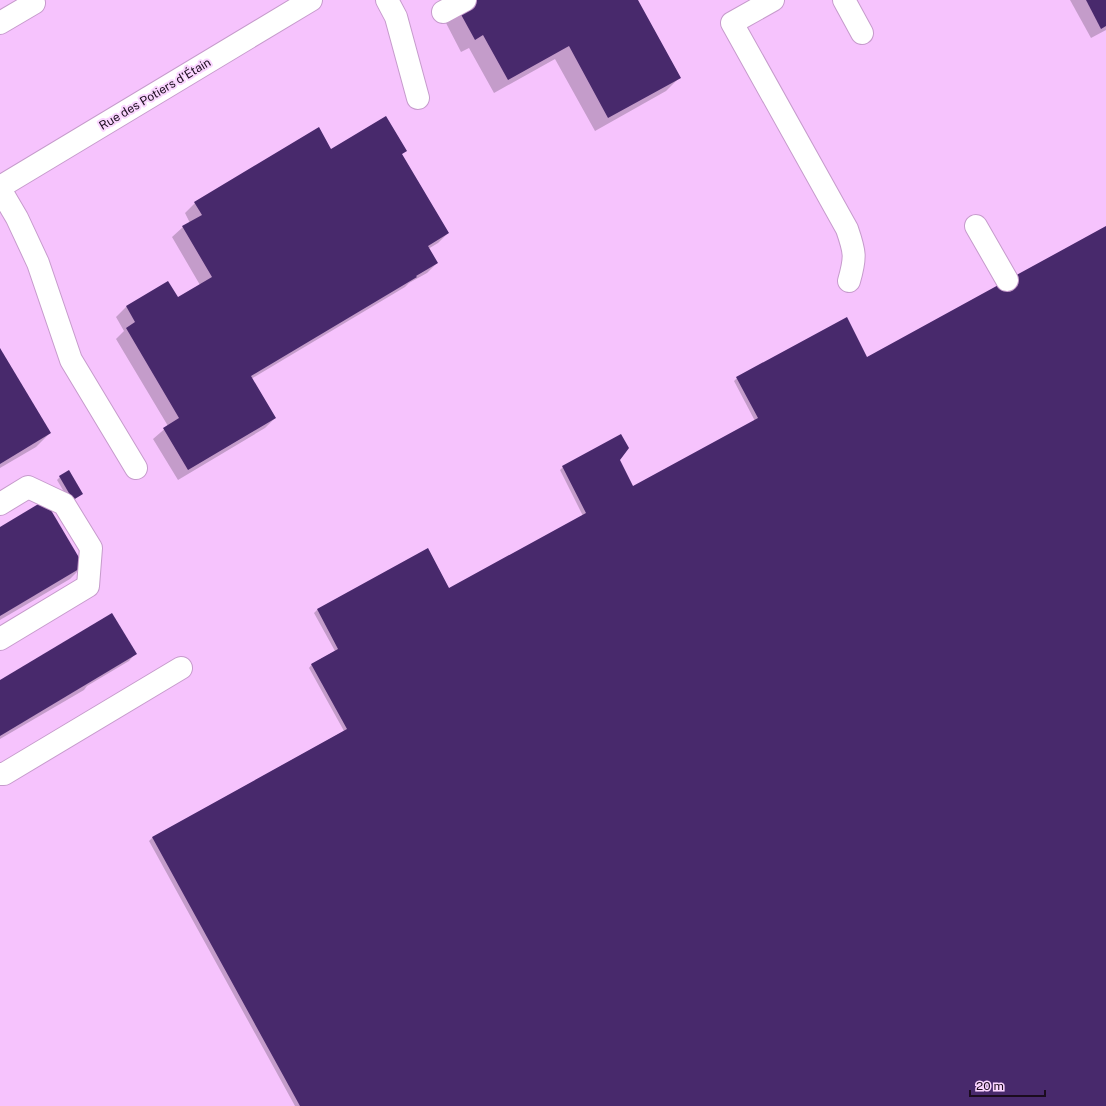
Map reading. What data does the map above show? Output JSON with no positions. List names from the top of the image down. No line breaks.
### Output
{"streets":{"street":["Rue des Potiers d'Étain"]},"scale_bar":"20 m"}
